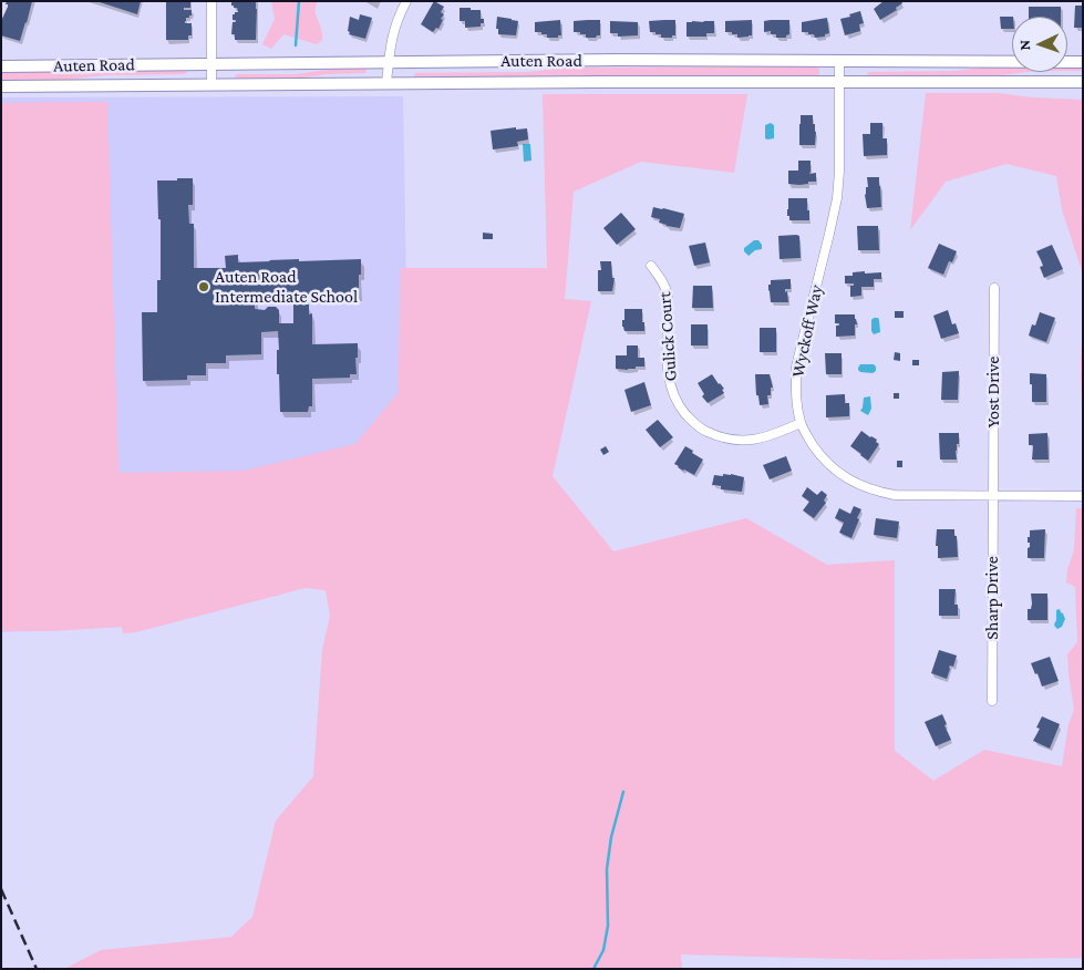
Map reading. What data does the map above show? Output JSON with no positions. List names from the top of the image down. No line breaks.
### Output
{"streets":{"street":["Auten Road","Wyckoff Way","Gulick Court","Yost Drive","Sharp Drive"]},"crossings":[["Auten Road","Wyckoff Way"],["Wyckoff Way","Gulick Court"],["Wyckoff Way","Yost Drive"],["Wyckoff Way","Sharp Drive"],["Yost Drive","Sharp Drive"]],"places":["Auten Road Intermediate School"],"north":"left"}
